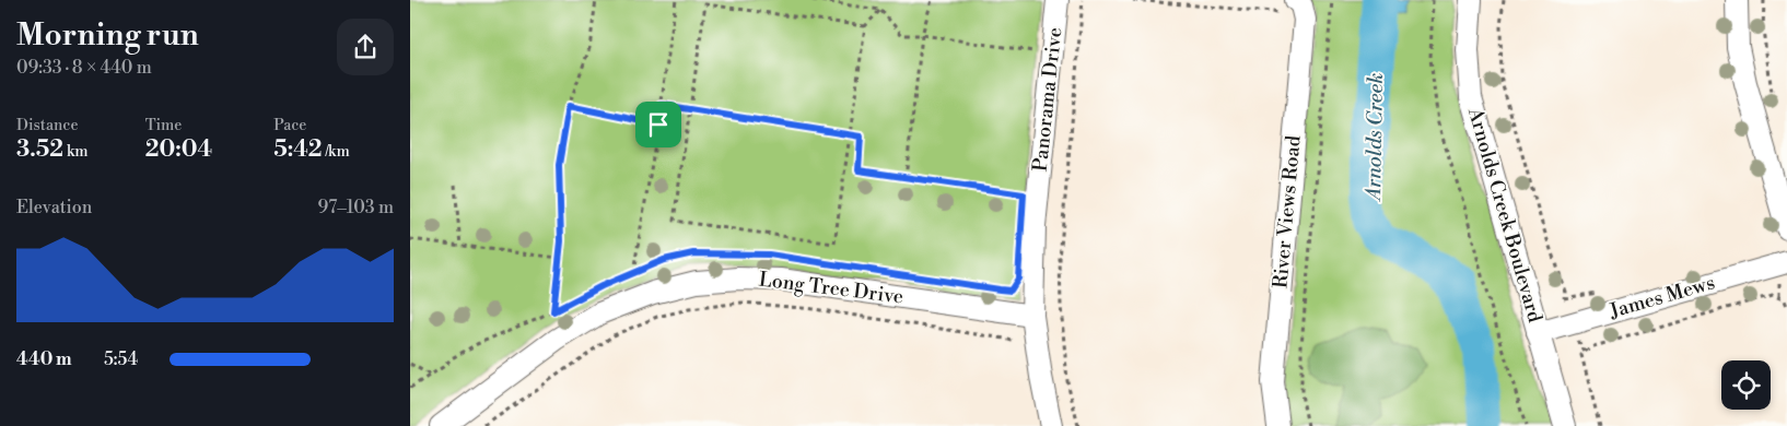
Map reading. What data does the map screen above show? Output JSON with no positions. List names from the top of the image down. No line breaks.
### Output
{"streets":{"street":["Panorama Drive","River Views Road","Arnolds Creek Boulevard","Long Tree Drive","James Mews"]},"crossings":[["Panorama Drive","Long Tree Drive"],["Arnolds Creek Boulevard","James Mews"]],"water":["Arnolds Creek"],"page":{"heading":["Morning run","09:33 · 8 × 440 m"],"stats":[["Distance","3.52 km"],["Time","20:04"],["Pace","5:42 /km"]],"chart":["Elevation","97–103 m"],"list":[{"name":"440 m","note":"5:54"}]}}
